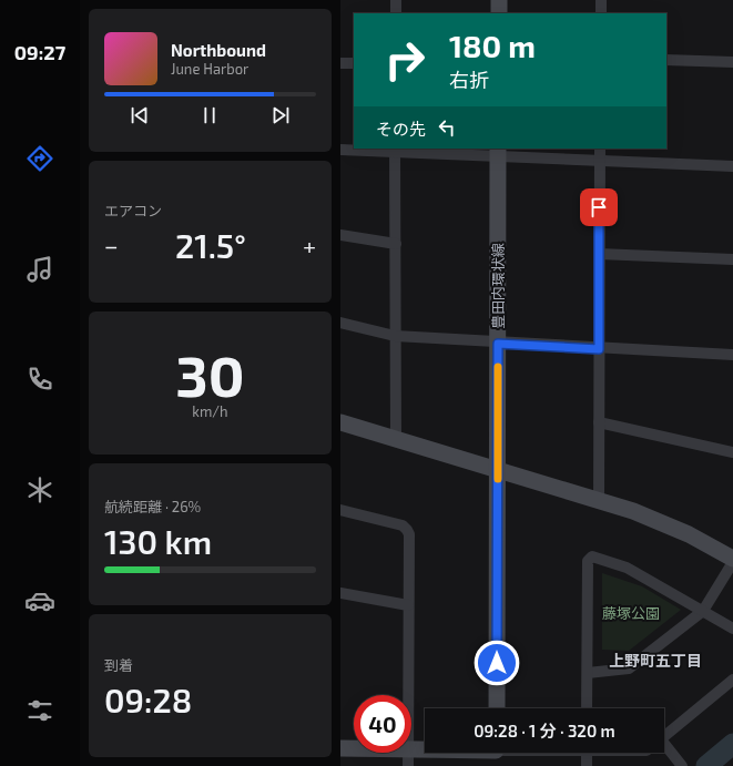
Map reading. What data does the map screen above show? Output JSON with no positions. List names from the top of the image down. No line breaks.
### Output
{"streets":{"street":["豊田内環状線"]},"districts":["上野町五丁目"],"parks":["藤塚公園"],"page":{"tabs":"09:27","turn":["180 m","右折"],"song":["Northbound","June Harbor"],"then":"その先","tile":["エアコン",["30","km/h"],["航続距離 · 26%","130 km"],["到着","09:28"]],"heat":["−","21.5°","+"],"limit":"40","trip":"09:28 · 1 分 · 320 m"}}
